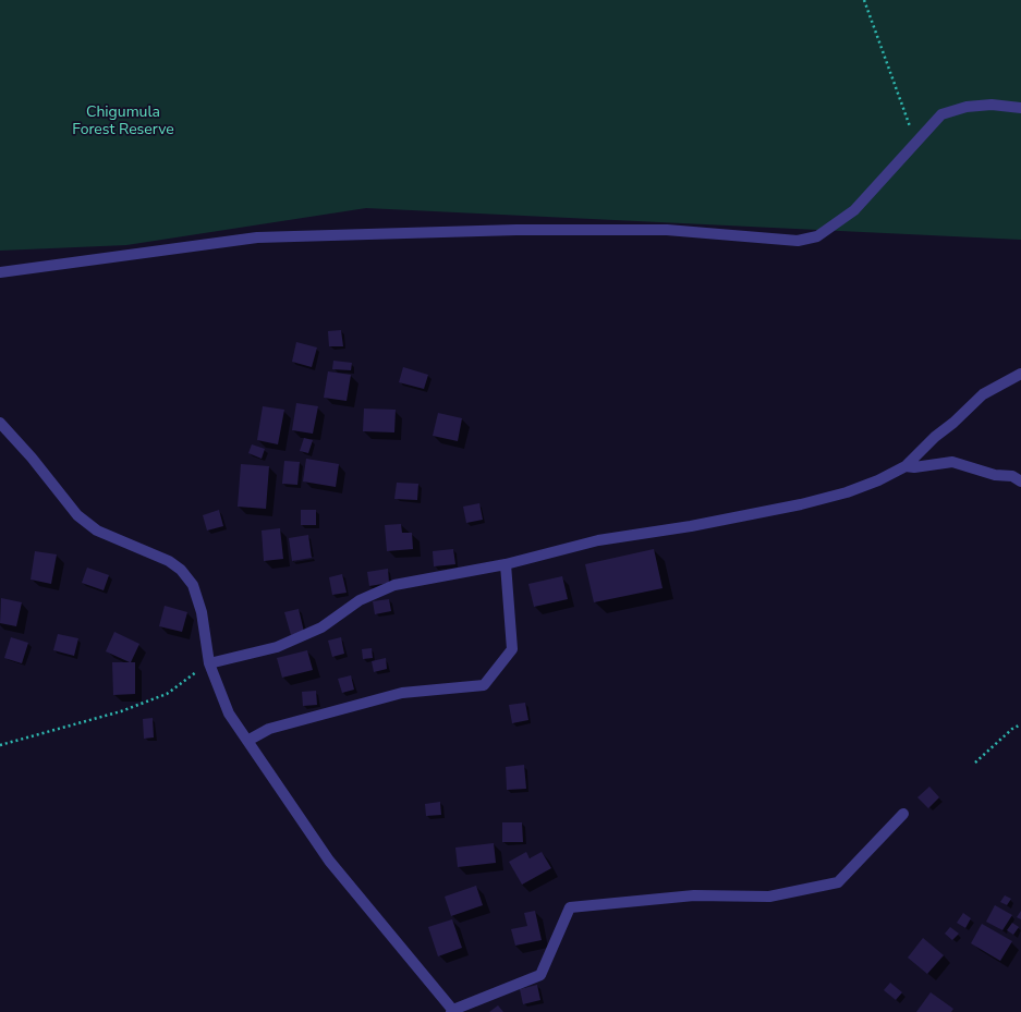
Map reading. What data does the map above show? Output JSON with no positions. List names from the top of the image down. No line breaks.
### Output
{"parks":["Chigumula Forest Reserve"]}
